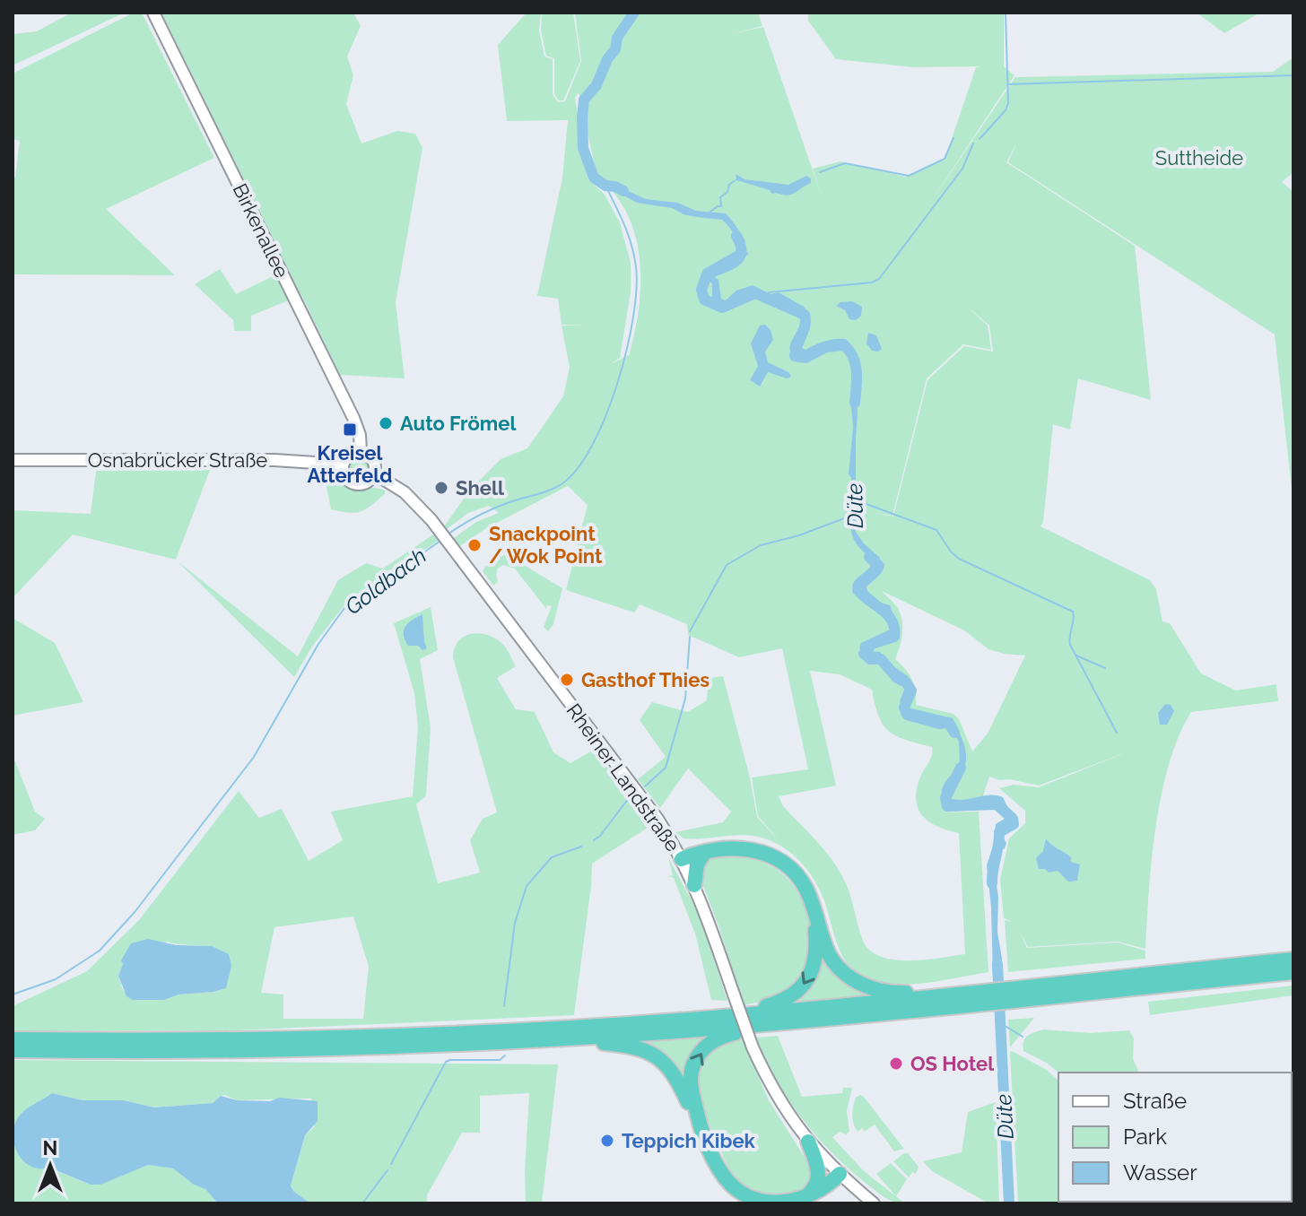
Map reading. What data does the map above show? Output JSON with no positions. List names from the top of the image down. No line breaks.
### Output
{"streets":{"main road":["Birkenallee","Osnabrücker Straße","Rheiner Landstraße"]},"crossings":[["Birkenallee","Osnabrücker Straße"],["Birkenallee","Rheiner Landstraße"],["Osnabrücker Straße","Rheiner Landstraße"]],"water":["Düte","Goldbach"],"parks":["Suttheide"],"places":{"other":["Auto Frömel","Shell","Snackpoint / Wok Point","Gasthof Thies","OS Hotel","Teppich Kibek"],"transit":["Kreisel Atterfeld"]},"legend":["Straße","Park","Wasser"],"north":"top"}
